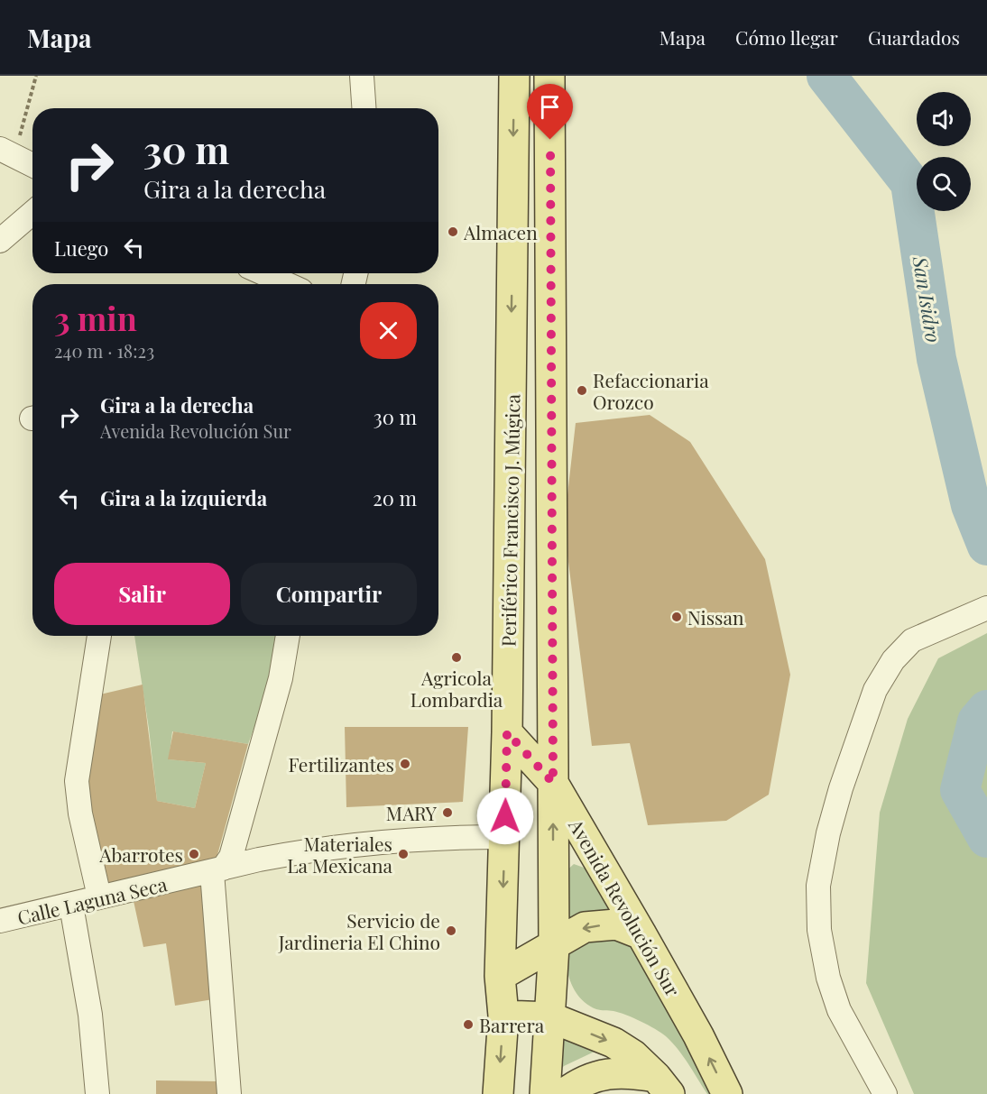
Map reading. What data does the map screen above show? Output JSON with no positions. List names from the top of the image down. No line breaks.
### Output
{"streets":{"main road":["Periférico Francisco J. Múgica","Avenida Revolución Sur"],"street":["Calle Laguna Seca"]},"crossings":[["Periférico Francisco J. Múgica","Calle Laguna Seca"],["Periférico Francisco J. Múgica","Avenida Revolución Sur"]],"one_way":["Avenida Revolución Sur"],"water":["San Isidro"],"places":["Almacen","Refaccionaria Orozco","Nissan","Agricola Lombardia","Fertilizantes","MARY","Abarrotes","Materiales La Mexicana","Servicio de Jardineria El Chino","Barrera"],"page":{"header":"Mapa","nav":["Mapa","Cómo llegar","Guardados"],"turn":["30 m","Gira a la derecha"],"then":"Luego","heading":["3 min","240 m · 18:23"],"list":[{"name":"Gira a la derecha","note":"Avenida Revolución Sur","value":"30 m"},{"name":"Gira a la izquierda","value":"20 m"}],"buttons":["Salir","Compartir"]}}
